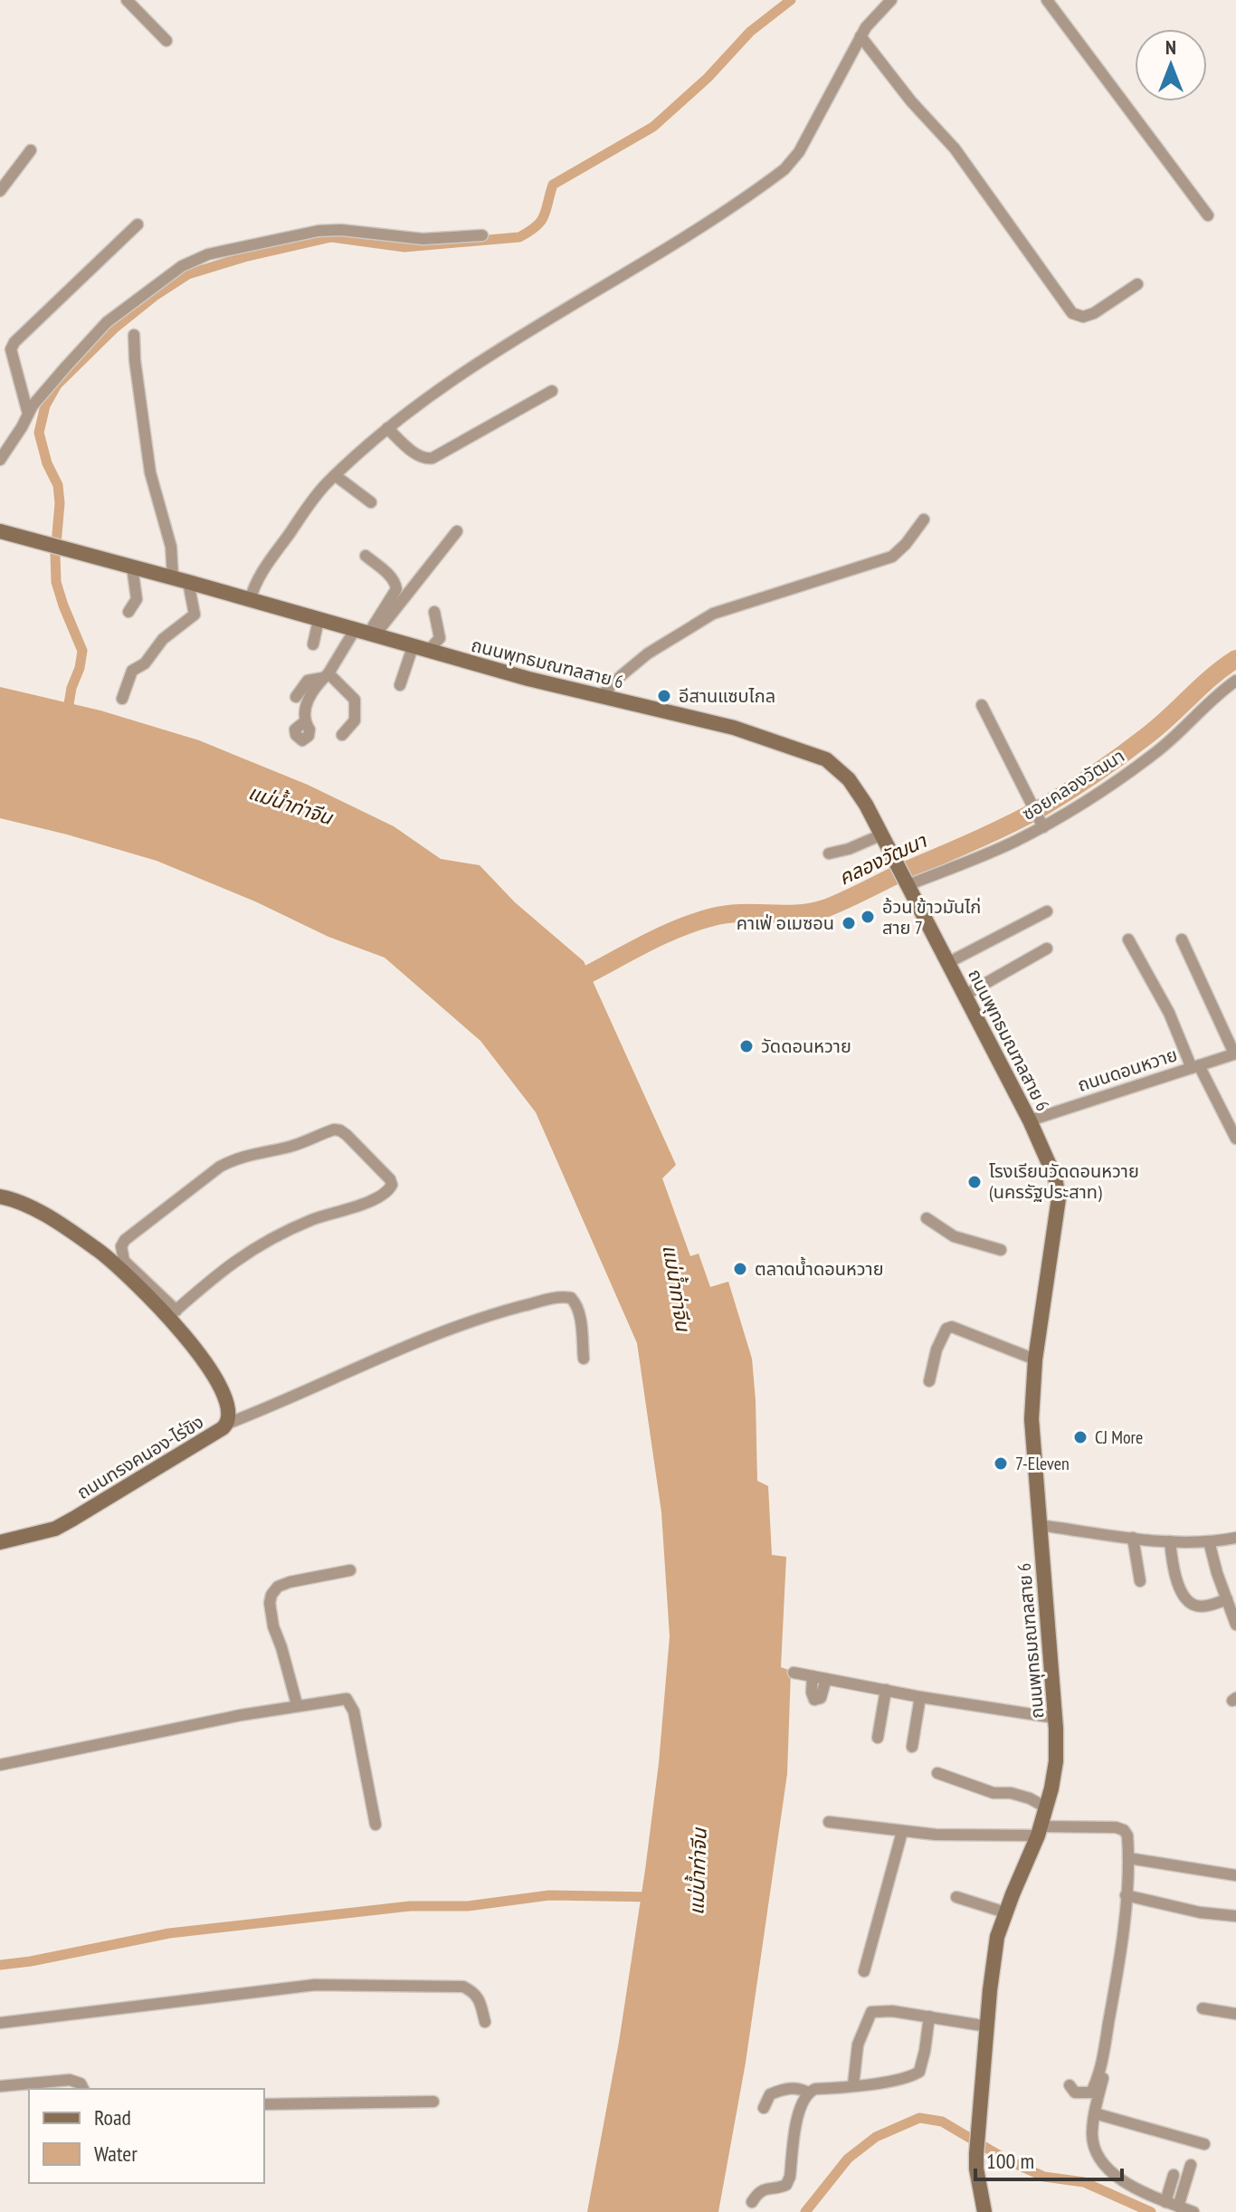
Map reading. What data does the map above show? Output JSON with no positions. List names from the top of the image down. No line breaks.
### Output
{"streets":{"main road":["ถนนพุทธมณฑลสาย 6","ถนนทรงคนอง-ไร่ขิง"],"street":["ซอยคลองวัฒนา","ถนนดอนหวาย"]},"crossings":[["ถนนพุทธมณฑลสาย 6","ซอยคลองวัฒนา"],["ถนนพุทธมณฑลสาย 6","ถนนดอนหวาย"]],"water":["แม่น้ำท่าจีน","คลองวัฒนา"],"places":["อีสานแซบไกล","อ้วน ข้าวมันไก่ สาย 7","คาเฟ่ อเมซอน","วัดดอนหวาย","โรงเรียนวัดดอนหวาย (นครรัฐประสาท)","ตลาดน้ำดอนหวาย","CJ More","7-Eleven"],"legend":["Road","Water"],"scale_bar":"100 m","north":"top"}
